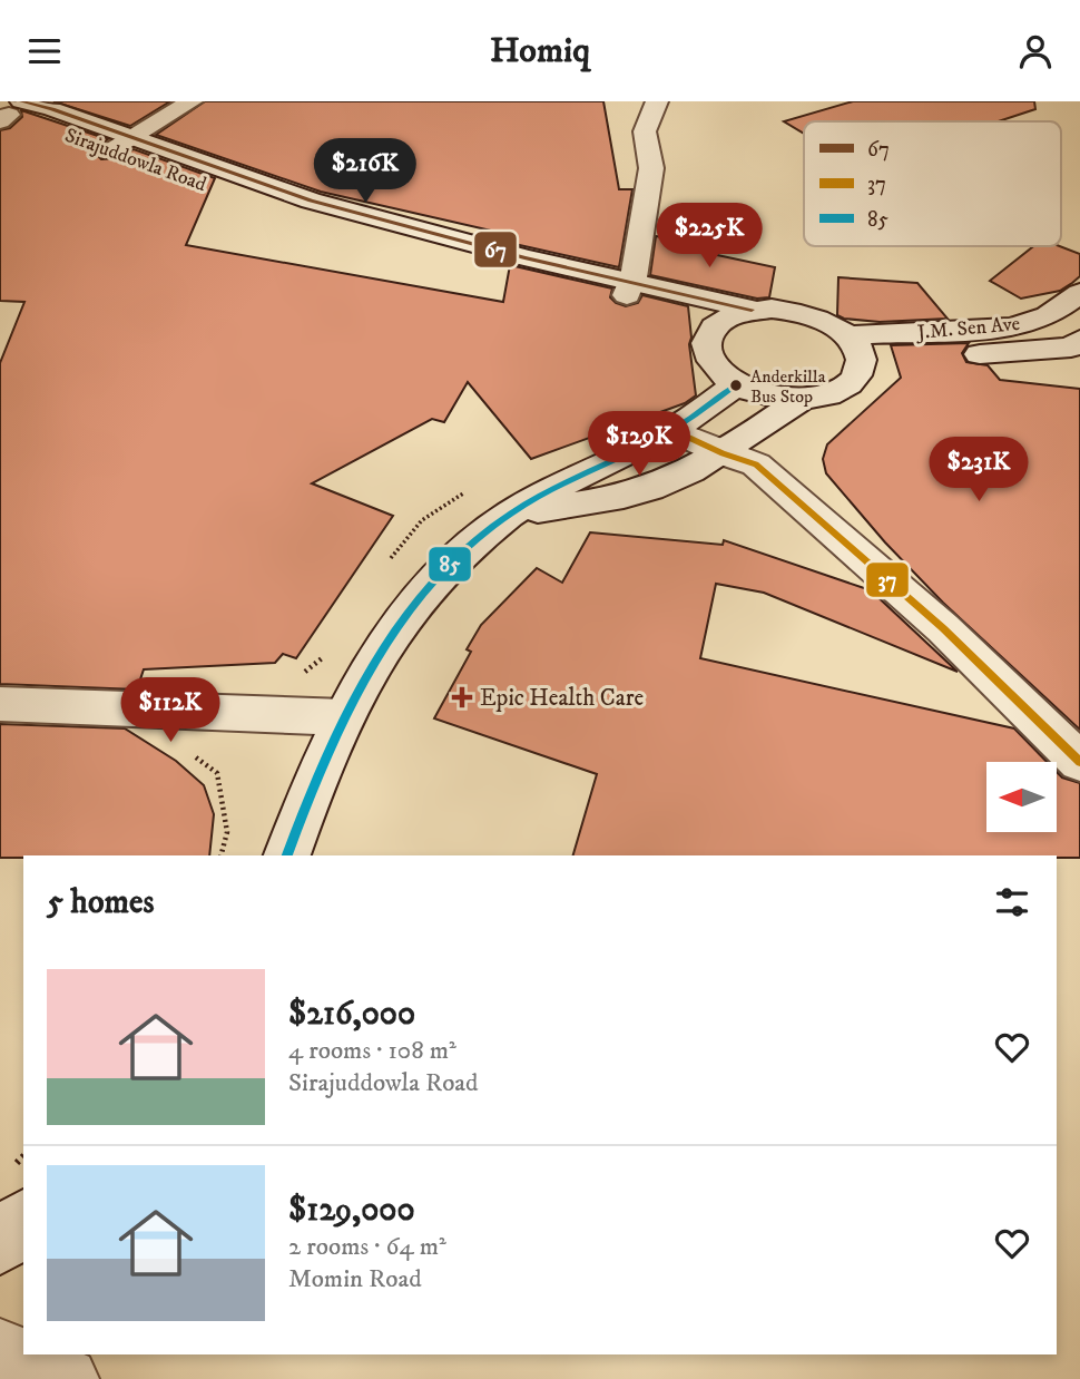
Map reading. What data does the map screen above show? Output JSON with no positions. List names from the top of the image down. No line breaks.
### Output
{"streets":{"main road":["Sirajuddowla Road","J.M. Sen Ave"]},"crossings":[["Sirajuddowla Road","J.M. Sen Ave"]],"places":{"other":["Anderkilla Bus Stop"],"health":["Epic Health Care"]},"lines":["transit line 67","transit line 85","transit line 37"],"legend":["67","37","85"],"north":"left","page":{"header":"Homiq","price":["$216K","$225K","$129K","$231K","$112K"],"heading":"5 homes","list":[{"name":"$216,000","note":"4 rooms · 108 m² · Sirajuddowla Road"},{"name":"$129,000","note":"2 rooms · 64 m² · Momin Road"}]}}
